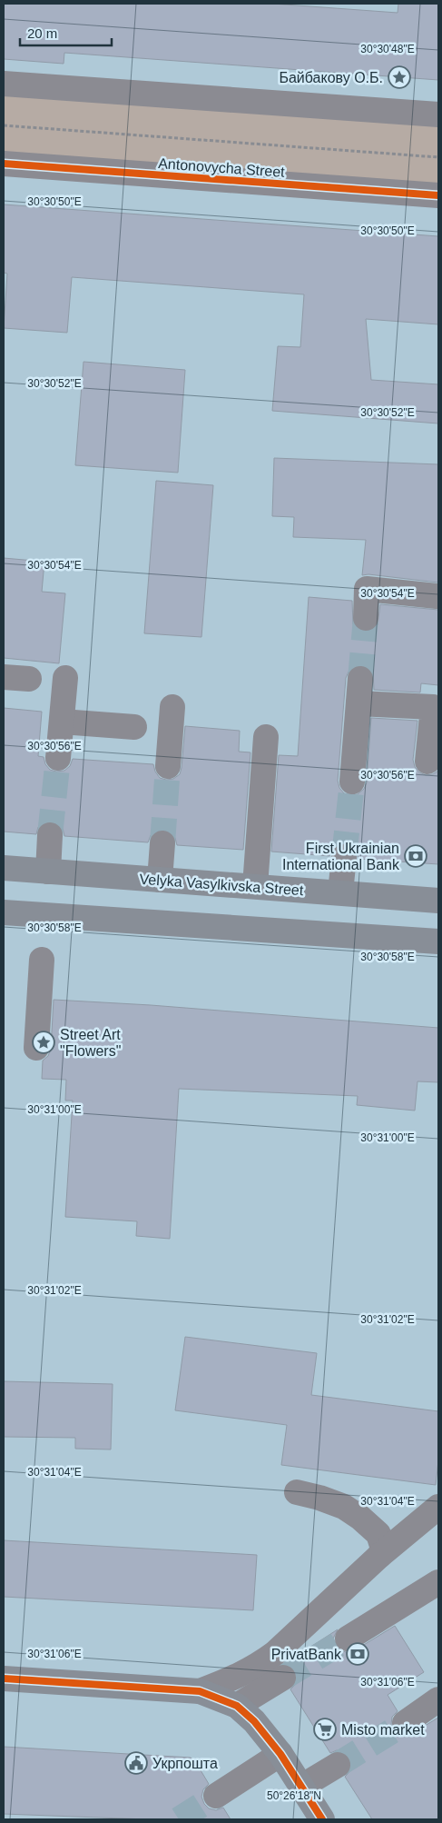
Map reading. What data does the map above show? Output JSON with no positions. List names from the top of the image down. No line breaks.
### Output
{"streets":{"main road":["Velyka Vasylkivska Street"],"street":["Antonovycha Street"]},"places":{"place":["Байбакову О.Б.","Street Art \"Flowers\""],"bank":["First Ukrainian International Bank","PrivatBank"],"supermarket":["Misto market"],"public building":["Укрпошта"]},"scale_bar":"20 m","coordinates":["30°30'48\"E","30°30'50\"E","30°30'52\"E","30°30'54\"E","30°30'56\"E","30°30'58\"E","30°31'00\"E","30°31'02\"E","30°31'04\"E","30°31'06\"E","50°26'18\"N"]}
